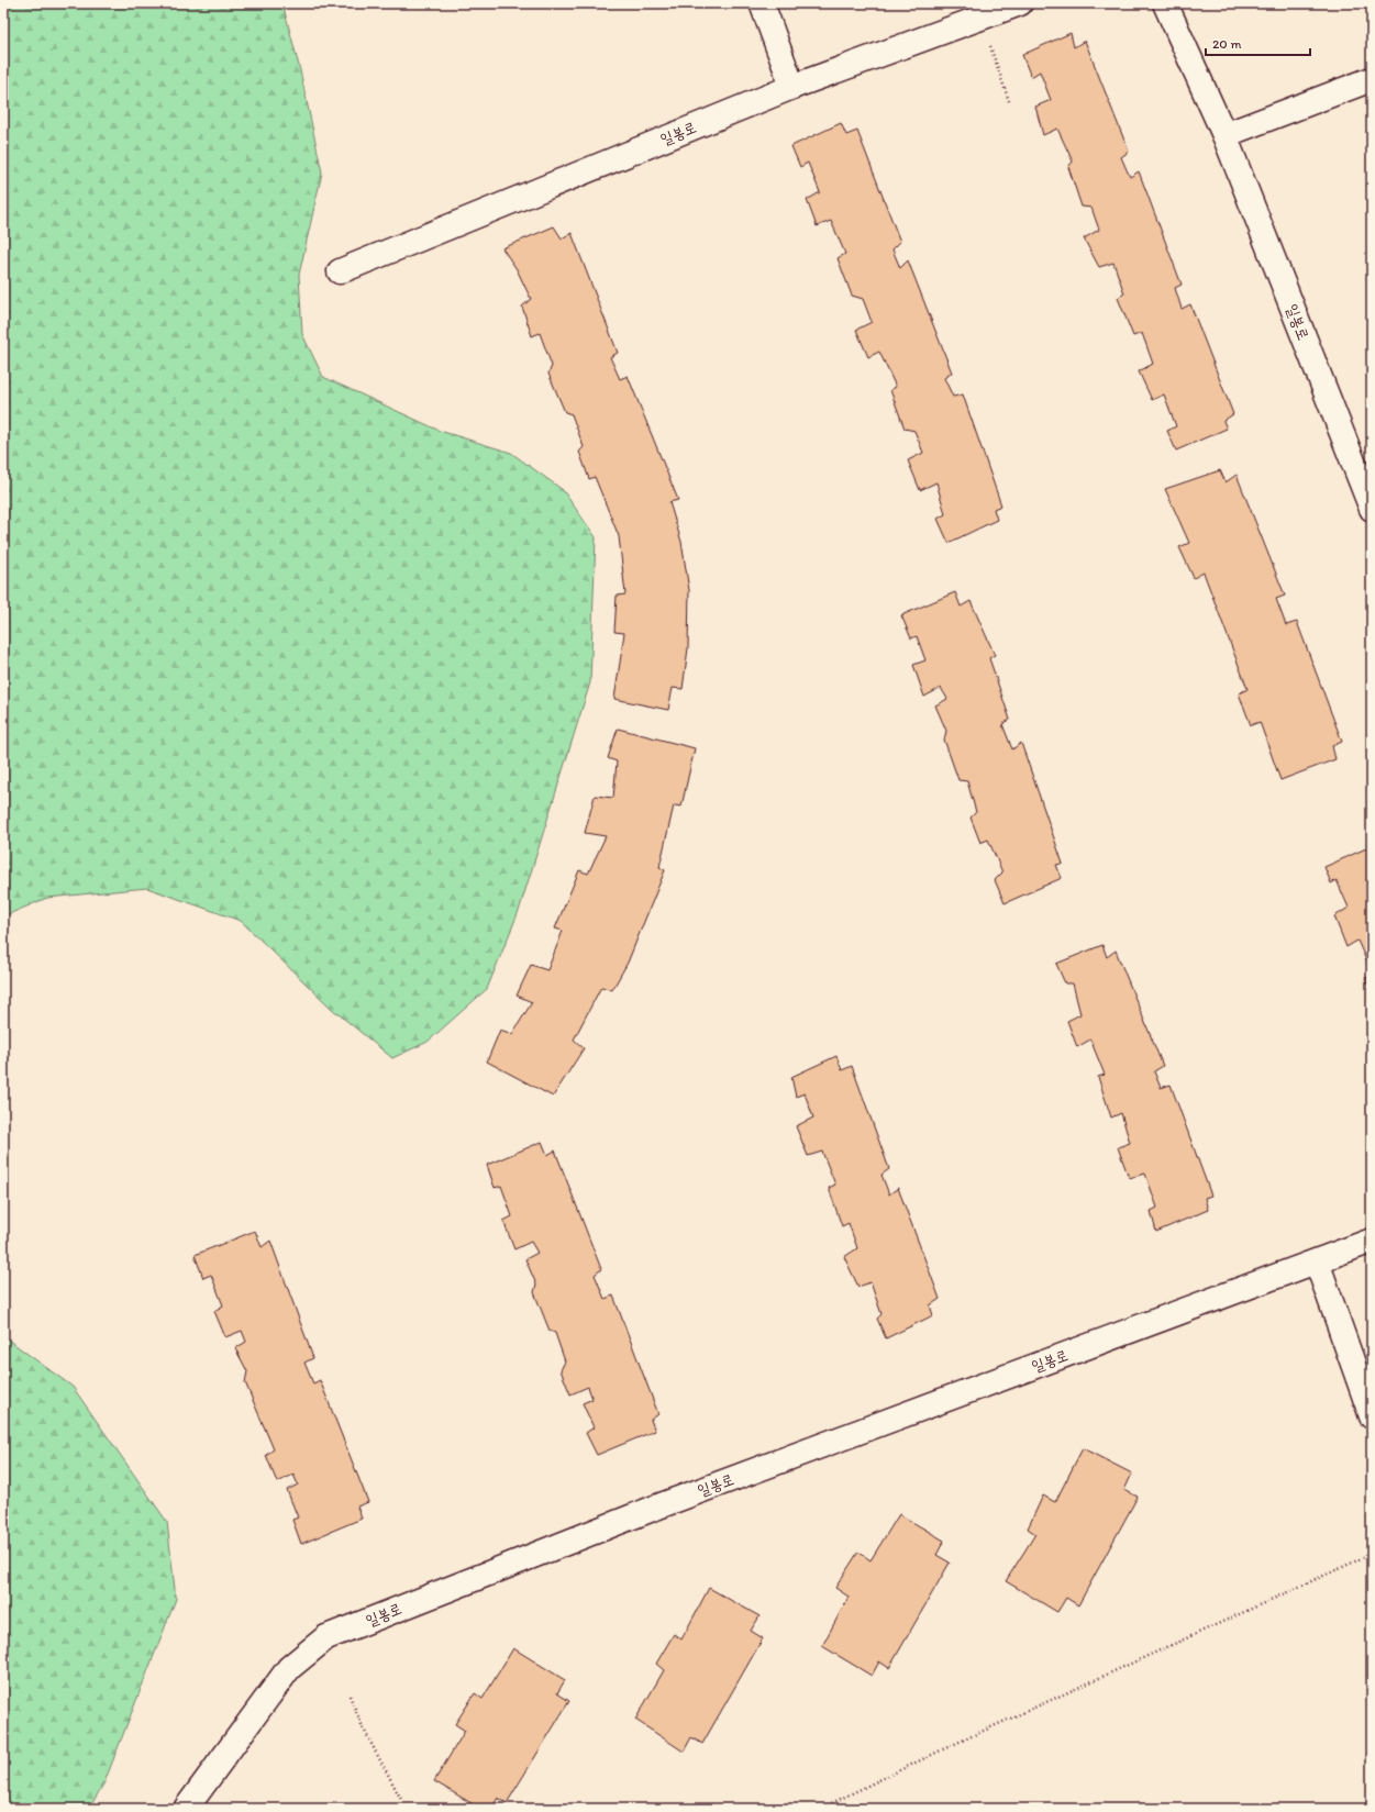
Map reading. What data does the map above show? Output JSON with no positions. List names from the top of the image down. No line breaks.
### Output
{"streets":{"street":["일봉로"]},"scale_bar":"20 m"}
